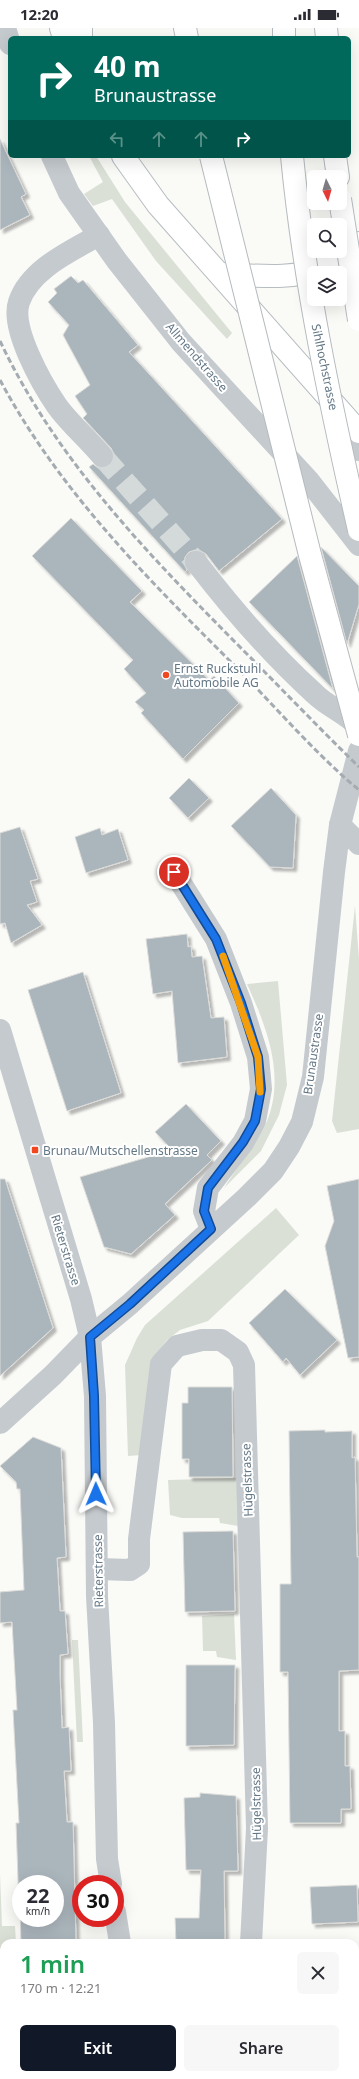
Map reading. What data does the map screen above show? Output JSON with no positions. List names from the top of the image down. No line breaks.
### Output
{"streets":{"main road":["Sihlhochstrasse"],"street":["Allmendstrasse","Brunaustrasse","Rieterstrasse","Hügelstrasse"]},"crossings":[["Brunaustrasse","Rieterstrasse"],["Rieterstrasse","Hügelstrasse"]],"places":{"other":["Ernst Ruckstuhl Automobile AG"],"transit":["Brunau/Mutschellenstrasse"]},"north":"bottom","page":{"status":"12:20","turn":["40 m","Brunaustrasse"],"speed":"22 km/h","limit":"30","heading":["1 min","170 m · 12:21"],"buttons":["Exit","Share"]}}
